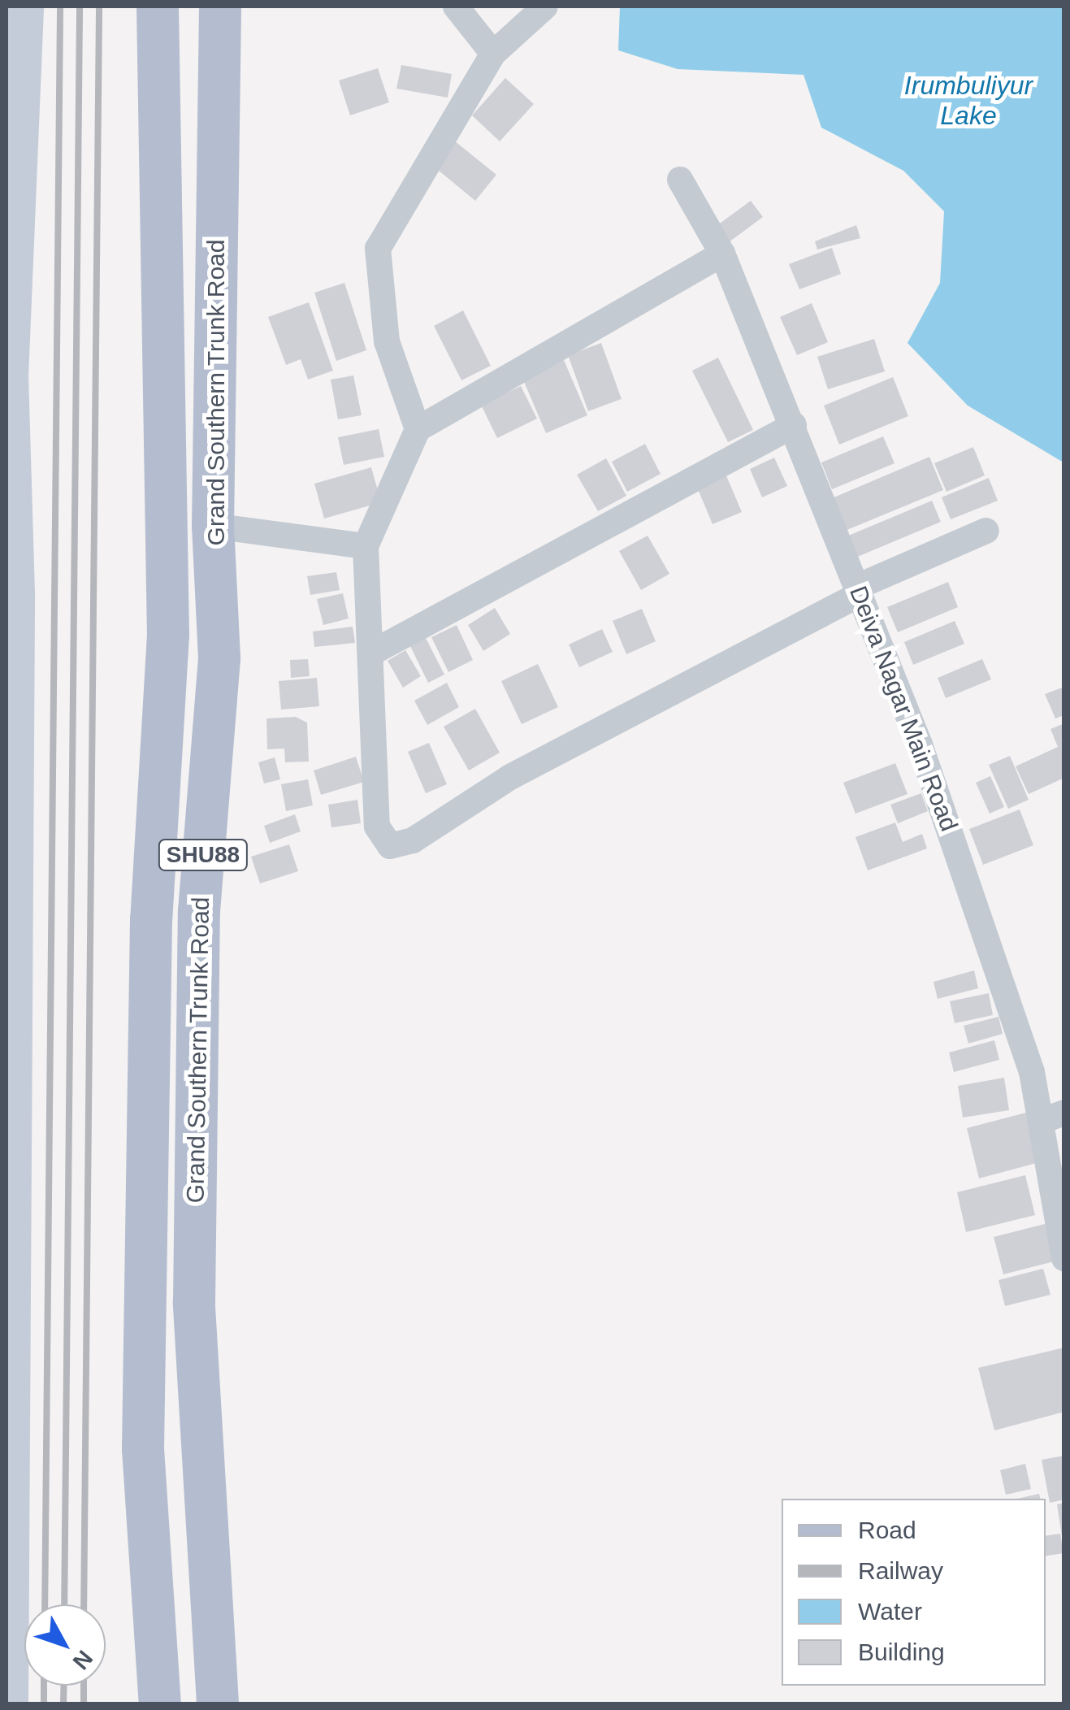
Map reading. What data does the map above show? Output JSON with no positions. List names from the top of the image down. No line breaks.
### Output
{"streets":{"main road":["Grand Southern Trunk Road","SHU88"],"street":["Deiva Nagar Main Road"]},"water":["Irumbuliyur Lake"],"legend":["Road","Railway","Water","Building"],"north":"bottom right"}
